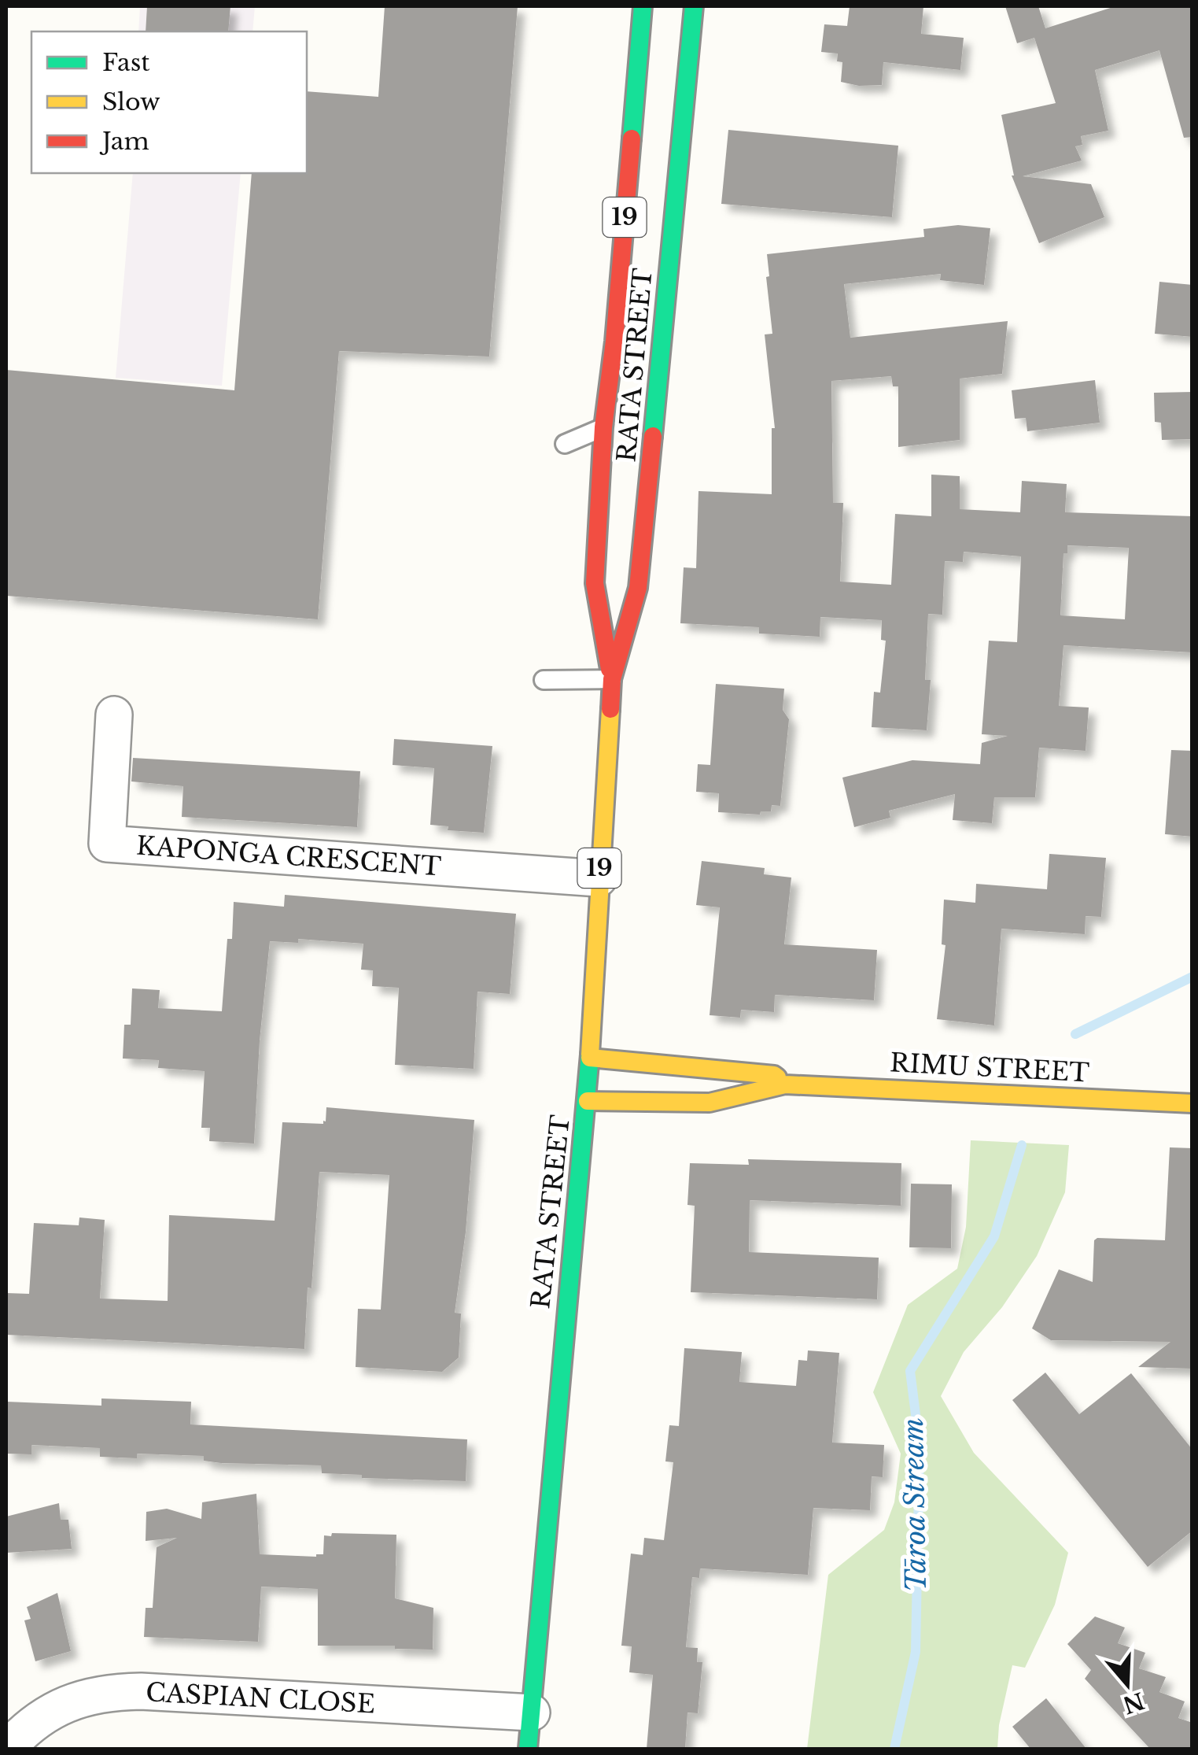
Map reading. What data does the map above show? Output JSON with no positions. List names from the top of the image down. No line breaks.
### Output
{"streets":{"main road":["19","RATA STREET","RIMU STREET"],"street":["KAPONGA CRESCENT","CASPIAN CLOSE"]},"crossings":[["RATA STREET","KAPONGA CRESCENT"],["RATA STREET","RIMU STREET"],["RATA STREET","CASPIAN CLOSE"]],"water":["Tāroa Stream"],"legend":["Fast","Slow","Jam"],"north":"bottom"}
